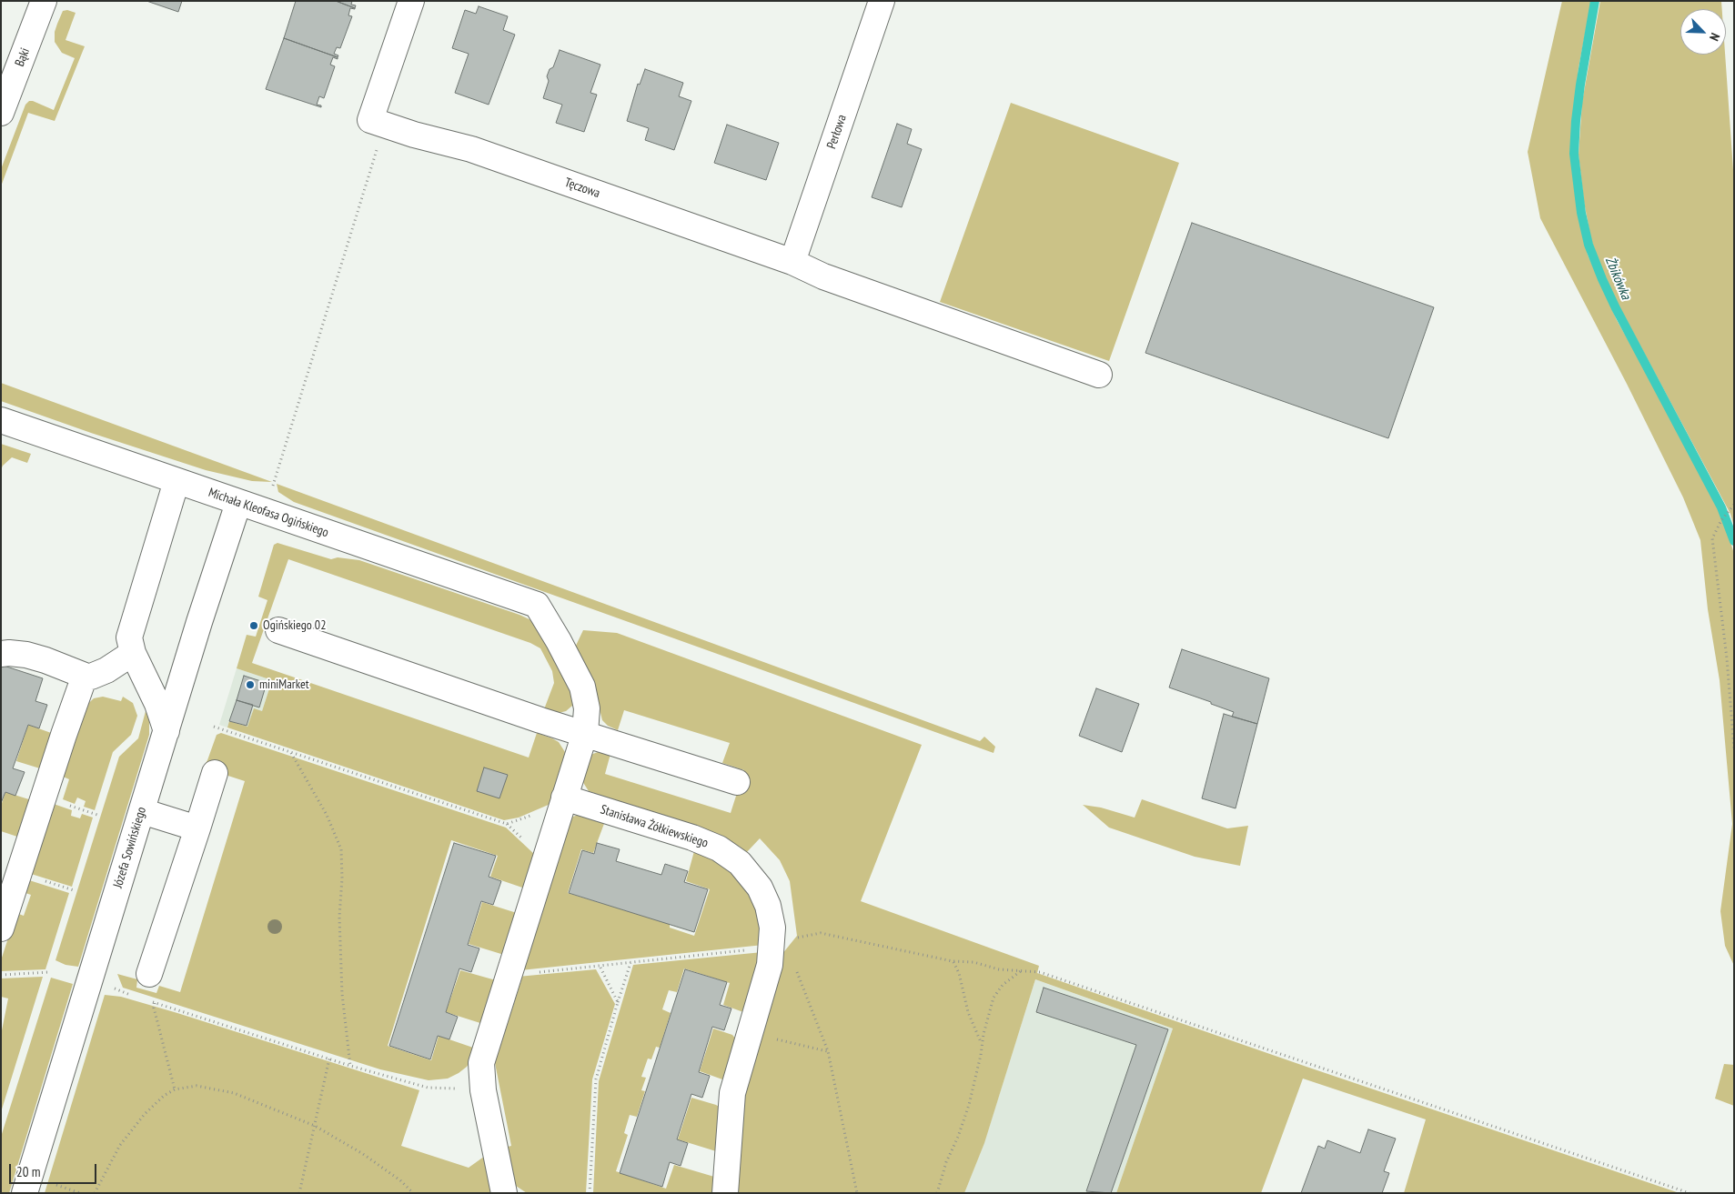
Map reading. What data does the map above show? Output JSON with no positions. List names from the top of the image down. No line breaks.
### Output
{"streets":{"street":["Bąki","Perłowa","Tęczowa","Michała Kleofasa Ogińskiego","Stanisława Żółkiewskiego","Józefa Sowińskiego"]},"crossings":[["Perłowa","Tęczowa"],["Michała Kleofasa Ogińskiego","Józefa Sowińskiego"]],"water":["Żbikówka"],"places":["Ogińskiego 02","miniMarket"],"scale_bar":"20 m","north":"bottom right"}
